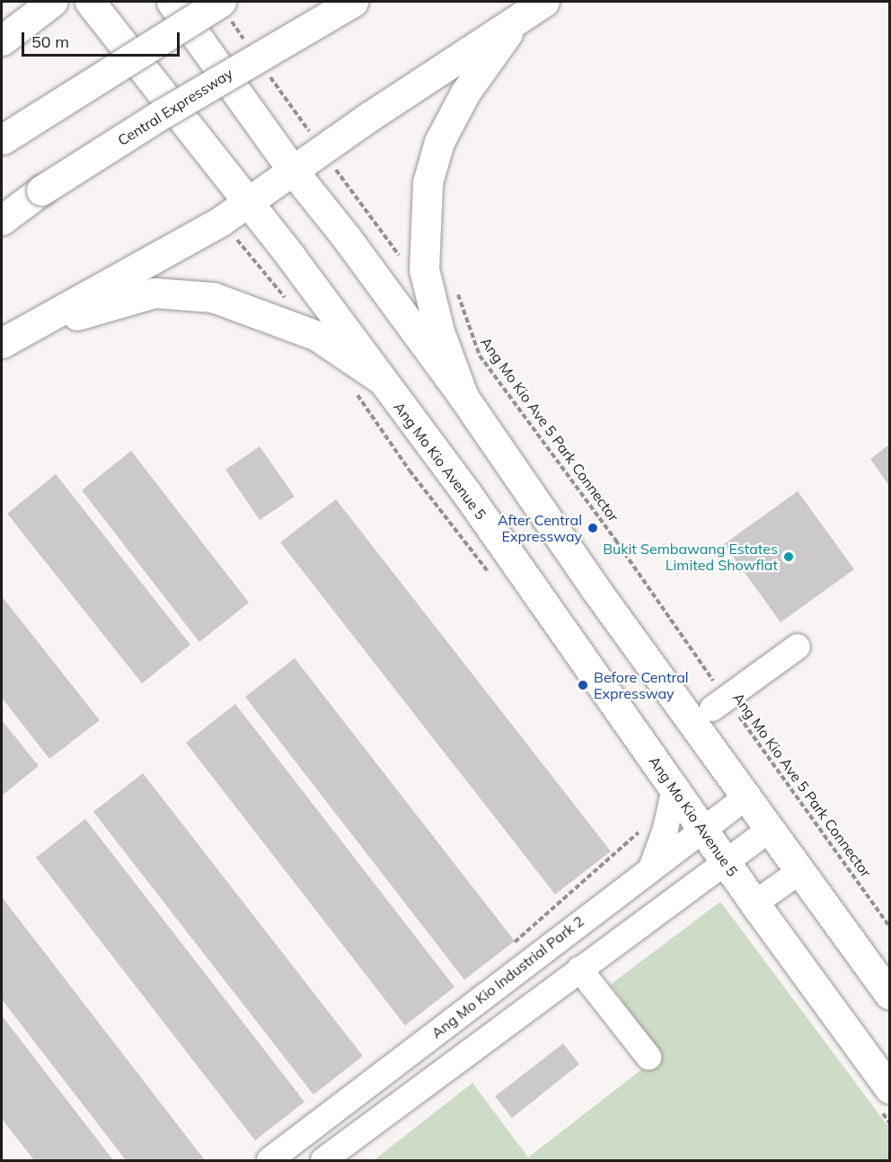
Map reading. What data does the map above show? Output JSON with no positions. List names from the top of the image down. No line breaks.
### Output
{"streets":{"main road":["Central Expressway","Ang Mo Kio Avenue 5"],"street":["Ang Mo Kio Industrial Park 2"],"path":["Ang Mo Kio Ave 5 Park Connector"]},"crossings":[["Ang Mo Kio Avenue 5","Ang Mo Kio Industrial Park 2"]],"places":["After Central Expressway","Bukit Sembawang Estates Limited Showflat","Before Central Expressway"],"scale_bar":"50 m"}
